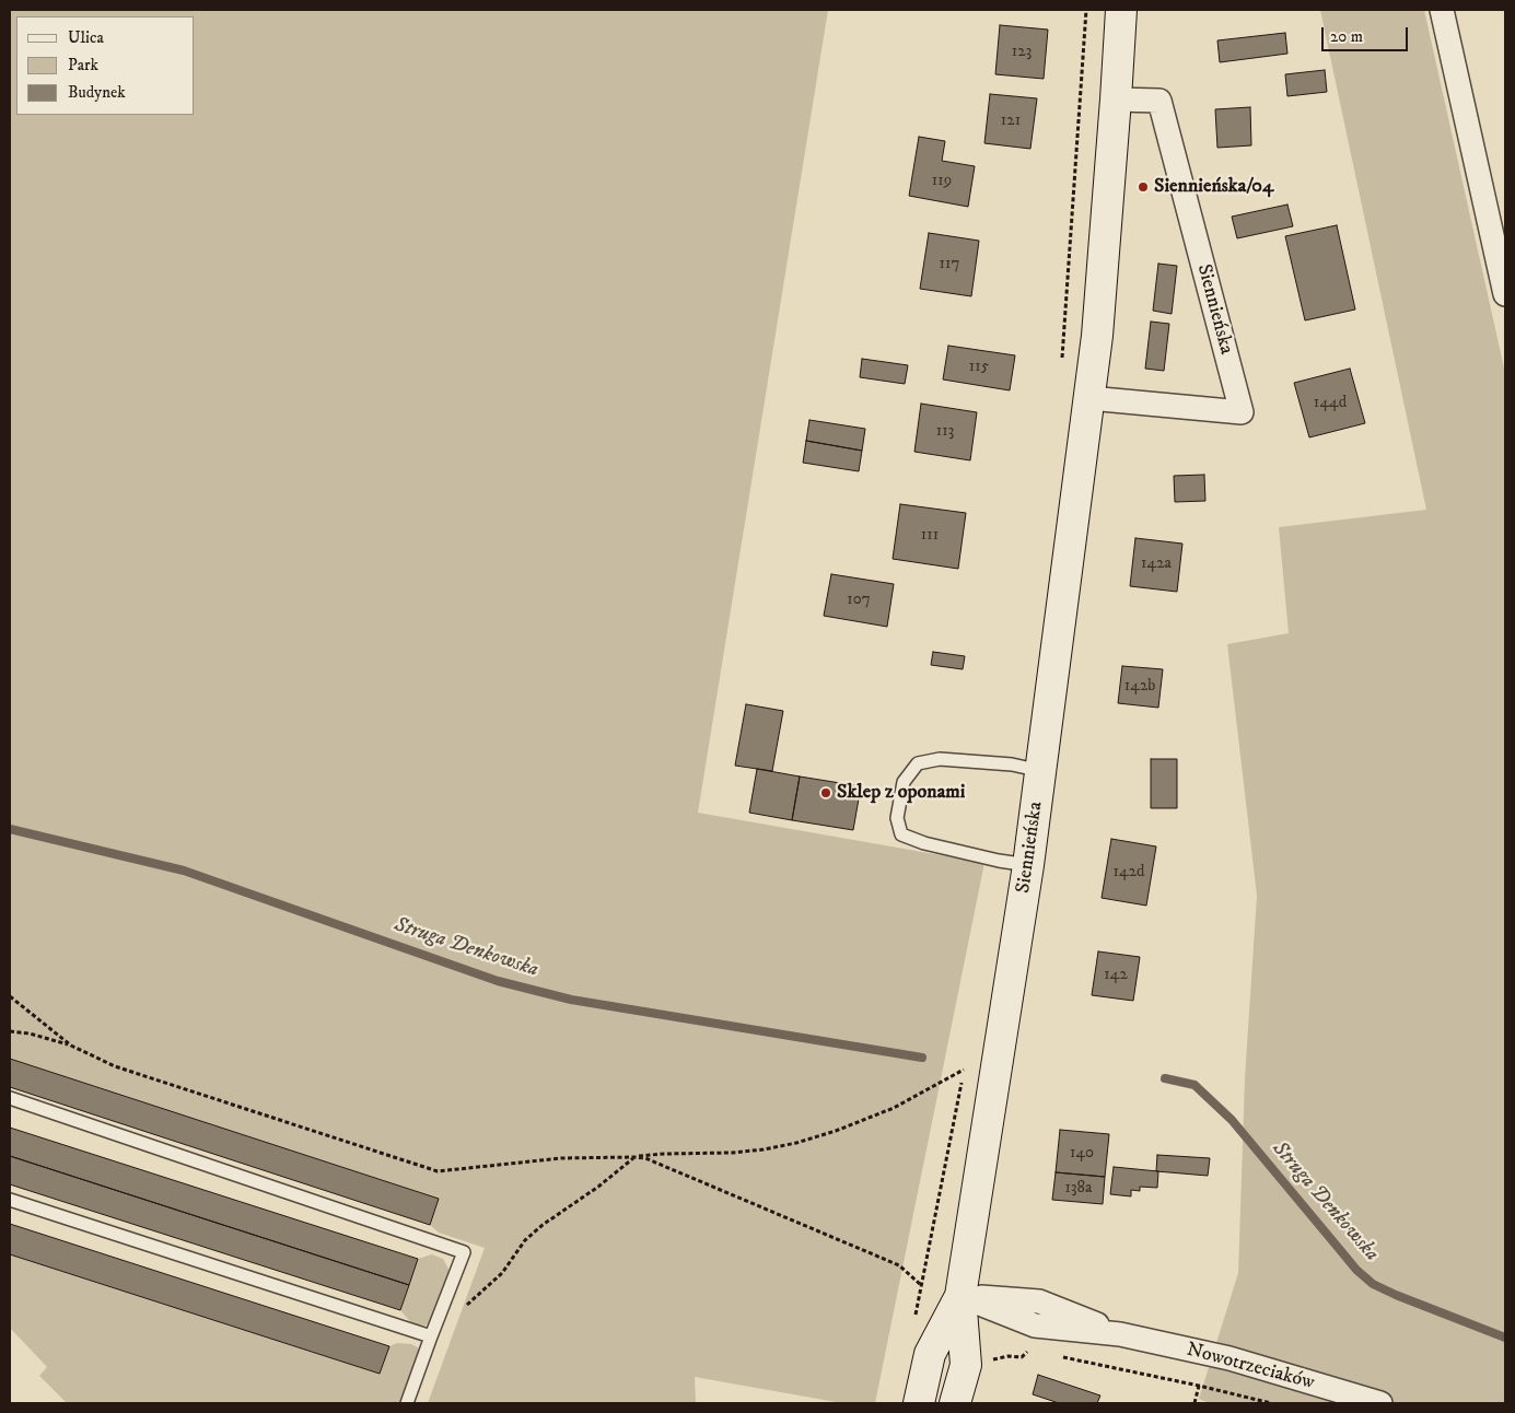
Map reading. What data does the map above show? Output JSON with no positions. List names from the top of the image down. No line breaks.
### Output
{"streets":{"main road":["Siennieńska"],"street":["Nowotrzeciaków"]},"crossings":[["Siennieńska","Nowotrzeciaków"]],"water":["Struga Denkowska"],"places":["Siennieńska/04","Sklep z oponami"],"house_numbers":["123","121","119","117","115","144d","113","111","142a","107","142b","142d","142","140","138a"],"legend":["Ulica","Park","Budynek"],"scale_bar":"20 m"}
